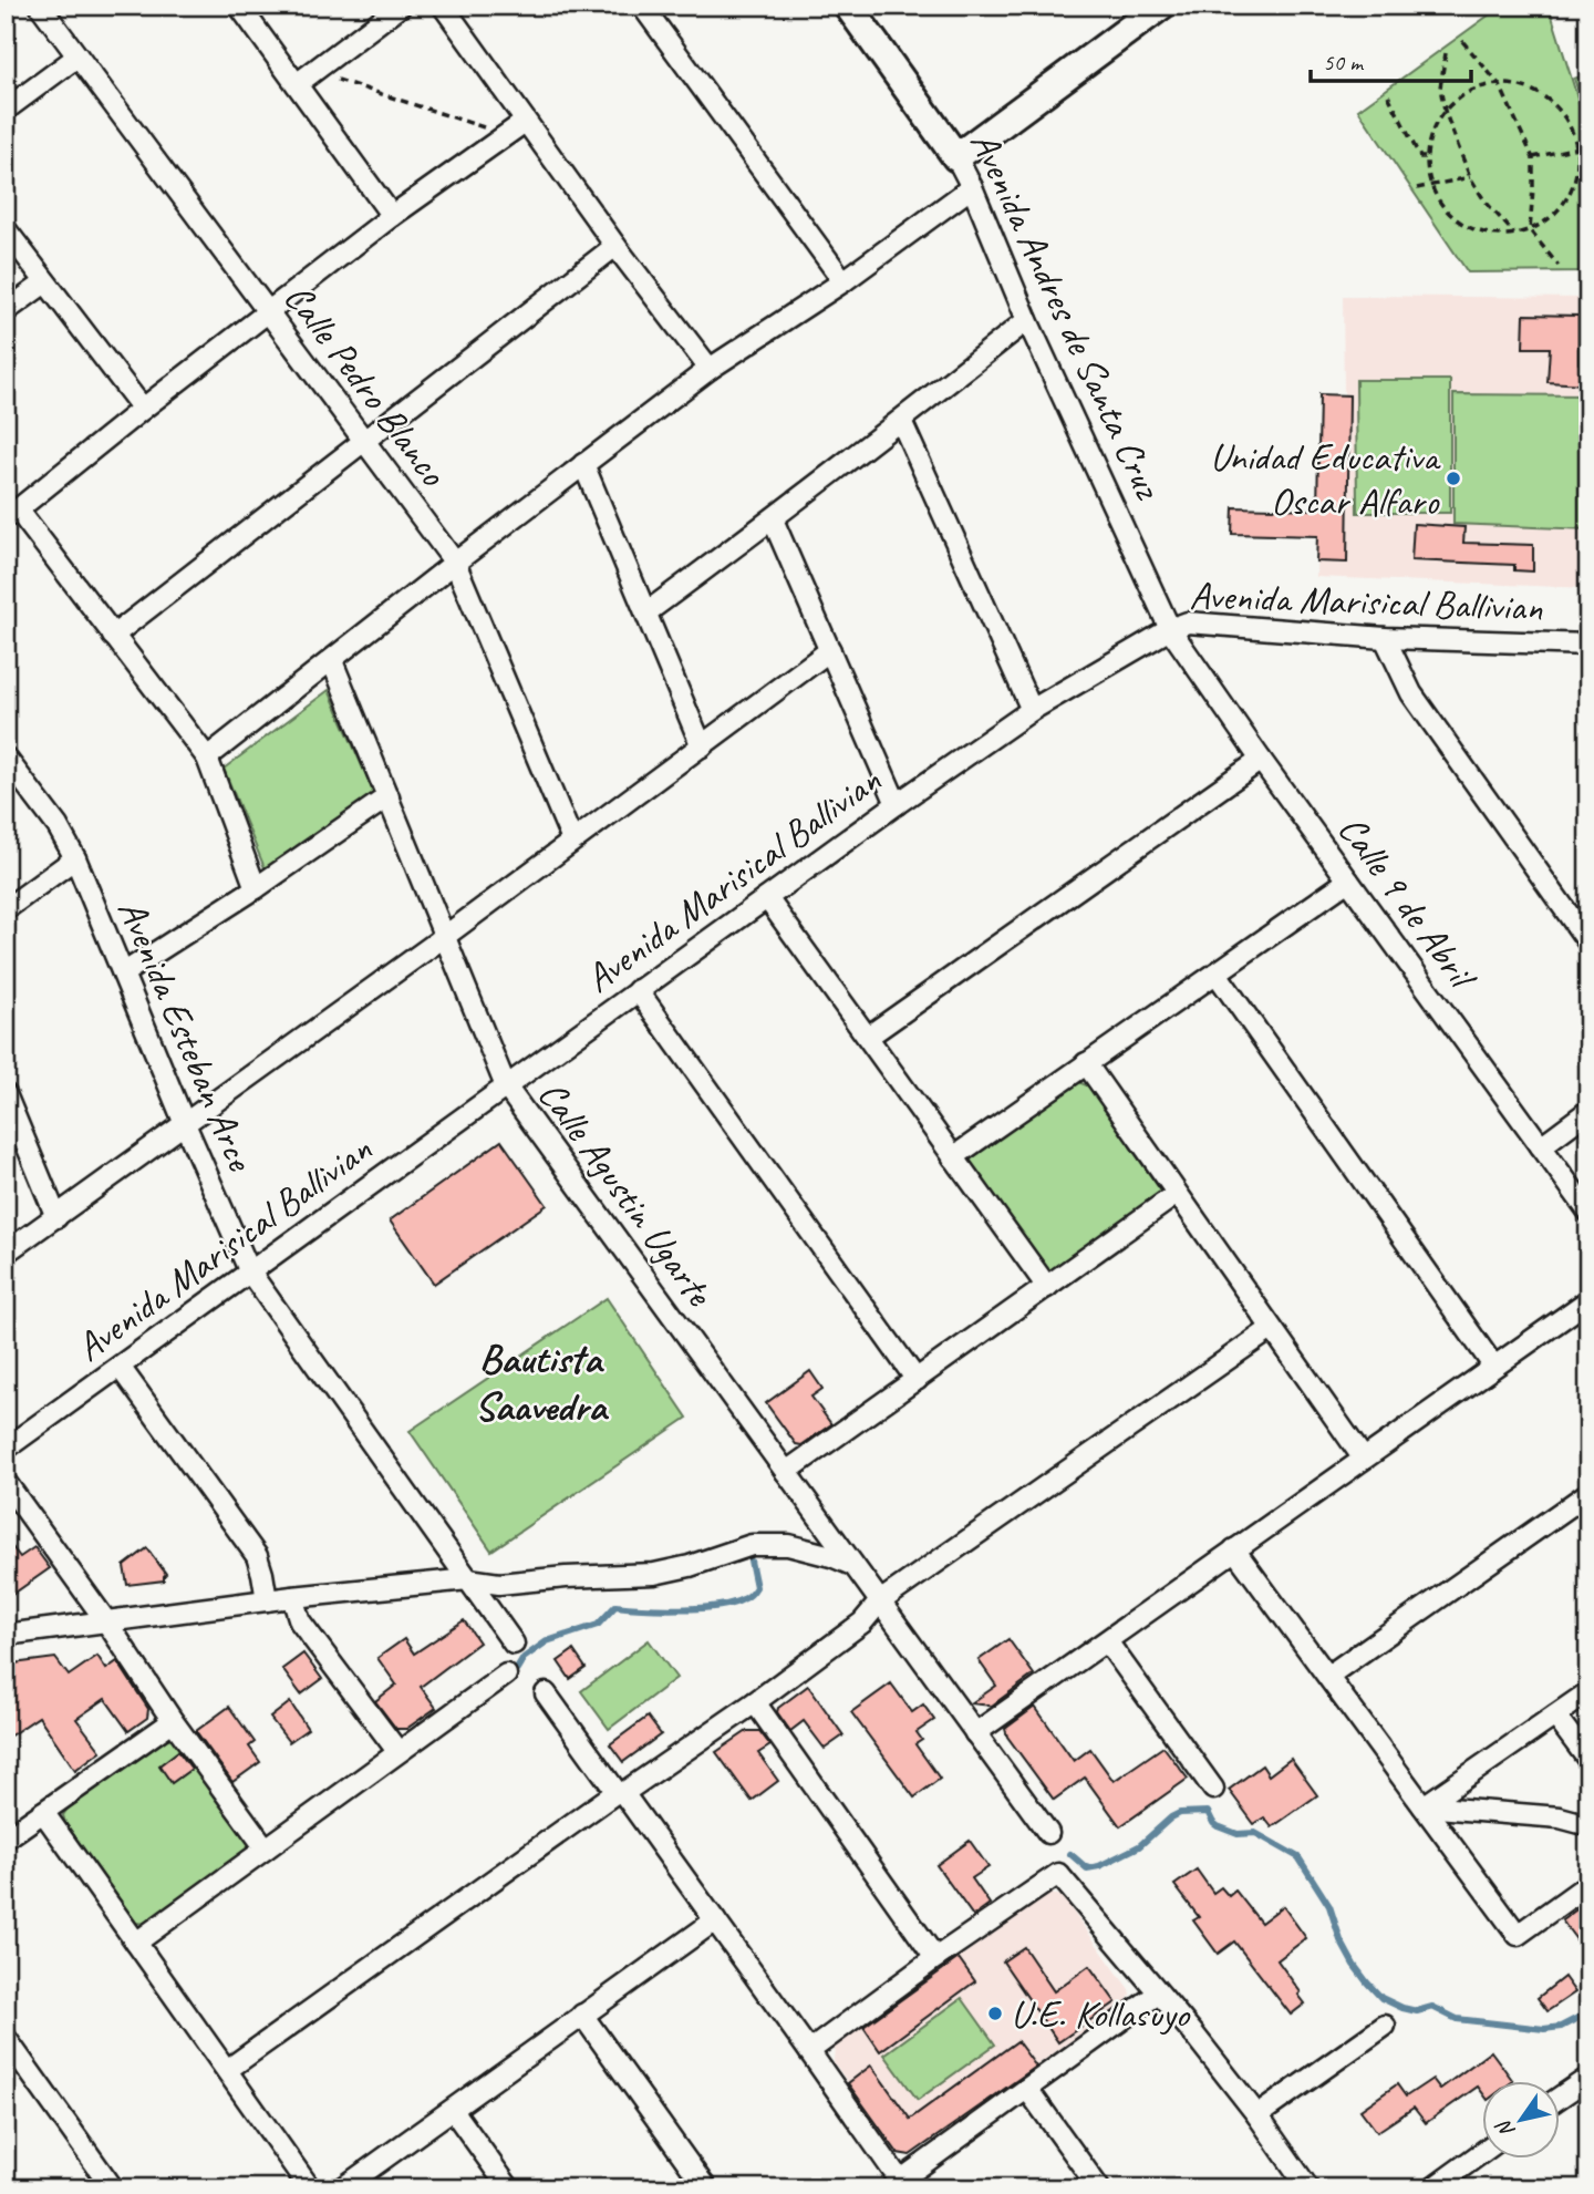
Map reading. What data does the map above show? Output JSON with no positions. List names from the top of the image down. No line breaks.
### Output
{"streets":{"street":["Avenida Andres de Santa Cruz","Calle Pedro Blanco","Avenida Marisical Ballivian","Calle 9 de Abril","Avenida Esteban Arce","Calle Agustin Ugarte"]},"crossings":[["Avenida Andres de Santa Cruz","Avenida Marisical Ballivian"],["Avenida Andres de Santa Cruz","Calle 9 de Abril"],["Avenida Marisical Ballivian","Calle 9 de Abril"],["Avenida Marisical Ballivian","Avenida Esteban Arce"],["Avenida Marisical Ballivian","Calle Agustin Ugarte"]],"districts":["Bautista Saavedra"],"places":["Unidad Educativa Oscar Alfaro","U.E. Kollasuyo"],"scale_bar":"50 m","north":"bottom left"}
